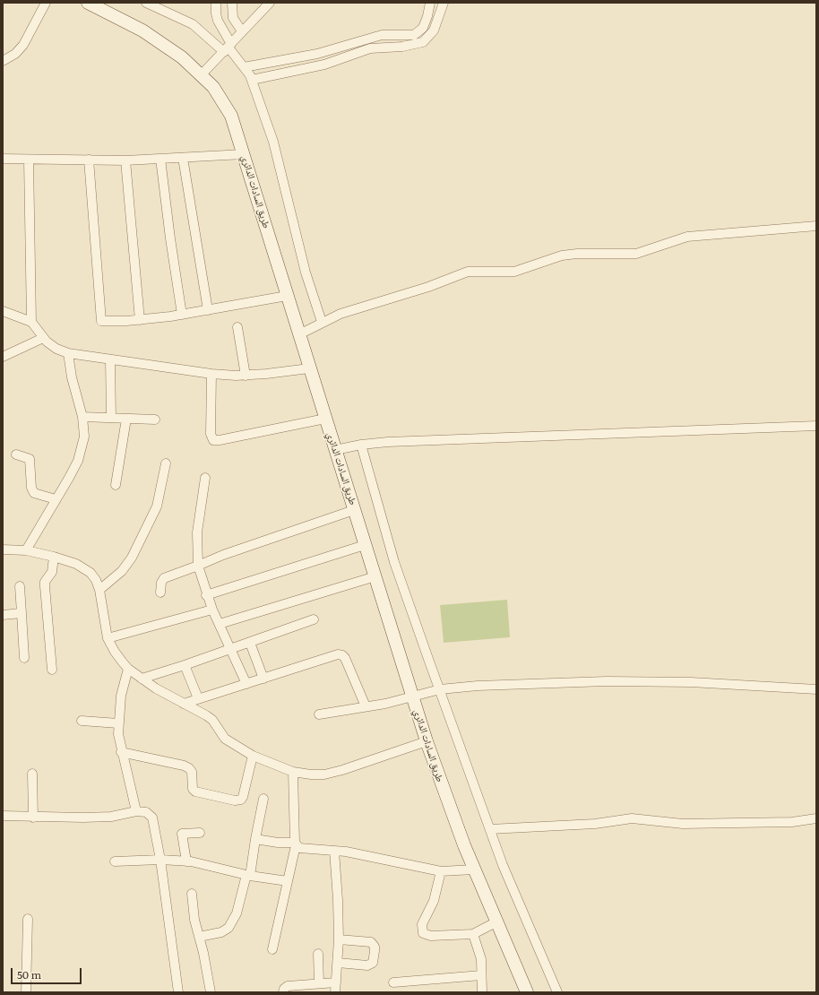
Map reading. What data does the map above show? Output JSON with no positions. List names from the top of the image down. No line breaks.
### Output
{"streets":{"main road":["طريق السادات الدائري"]},"scale_bar":"50 m"}
